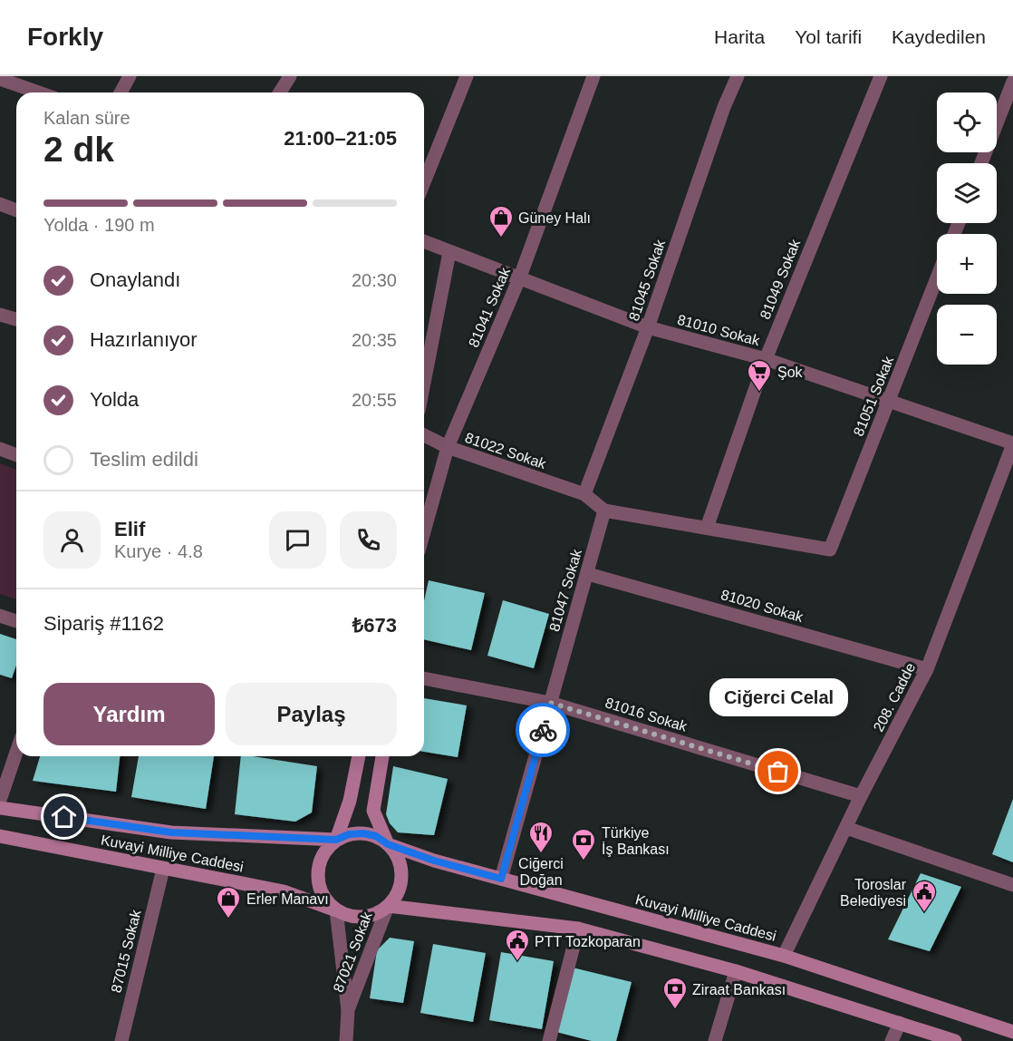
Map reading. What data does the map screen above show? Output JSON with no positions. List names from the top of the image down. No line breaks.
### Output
{"streets":{"main road":["Kuvayi Milliye Caddesi"],"street":["81049 Sokak","81045 Sokak","81041 Sokak","81010 Sokak","81051 Sokak","81022 Sokak","81047 Sokak","81020 Sokak","208. Cadde","81016 Sokak","87015 Sokak","87021 Sokak"]},"crossings":[["81049 Sokak","81010 Sokak"],["81049 Sokak","81051 Sokak"],["81045 Sokak","81010 Sokak"],["81045 Sokak","81022 Sokak"],["81041 Sokak","81010 Sokak"],["81041 Sokak","81022 Sokak"],["81010 Sokak","81051 Sokak"],["81010 Sokak","208. Cadde"],["81047 Sokak","81020 Sokak"],["81047 Sokak","81016 Sokak"],["81047 Sokak","Kuvayi Milliye Caddesi"],["81020 Sokak","208. Cadde"],["208. Cadde","81016 Sokak"],["208. Cadde","Kuvayi Milliye Caddesi"],["Kuvayi Milliye Caddesi","87015 Sokak"],["Kuvayi Milliye Caddesi","87021 Sokak"]],"places":{"shop":["Güney Halı","Erler Manavı"],"supermarket":["Şok"],"other":["Ciğerci Celal"],"restaurant":["Ciğerci Doğan"],"bank":["Türkiye İş Bankası","Ziraat Bankası"],"public building":["Toroslar Belediyesi","PTT Tozkoparan"]},"page":{"header":"Forkly","nav":["Harita","Yol tarifi","Kaydedilen"],"map_buttons":["+","−"],"heading":["2 dk","Kalan süre","21:00–21:05"],"panel":["Elif","Kurye · 4.8","Sipariş #1162","₺673"],"bar":"Yolda · 190 m","list":[["Onaylandı","20:30"],["Hazırlanıyor","20:35"],["Yolda","20:55"],"Teslim edildi"],"buttons":["Yardım","Paylaş"],"bubble":"Ciğerci Celal"}}
